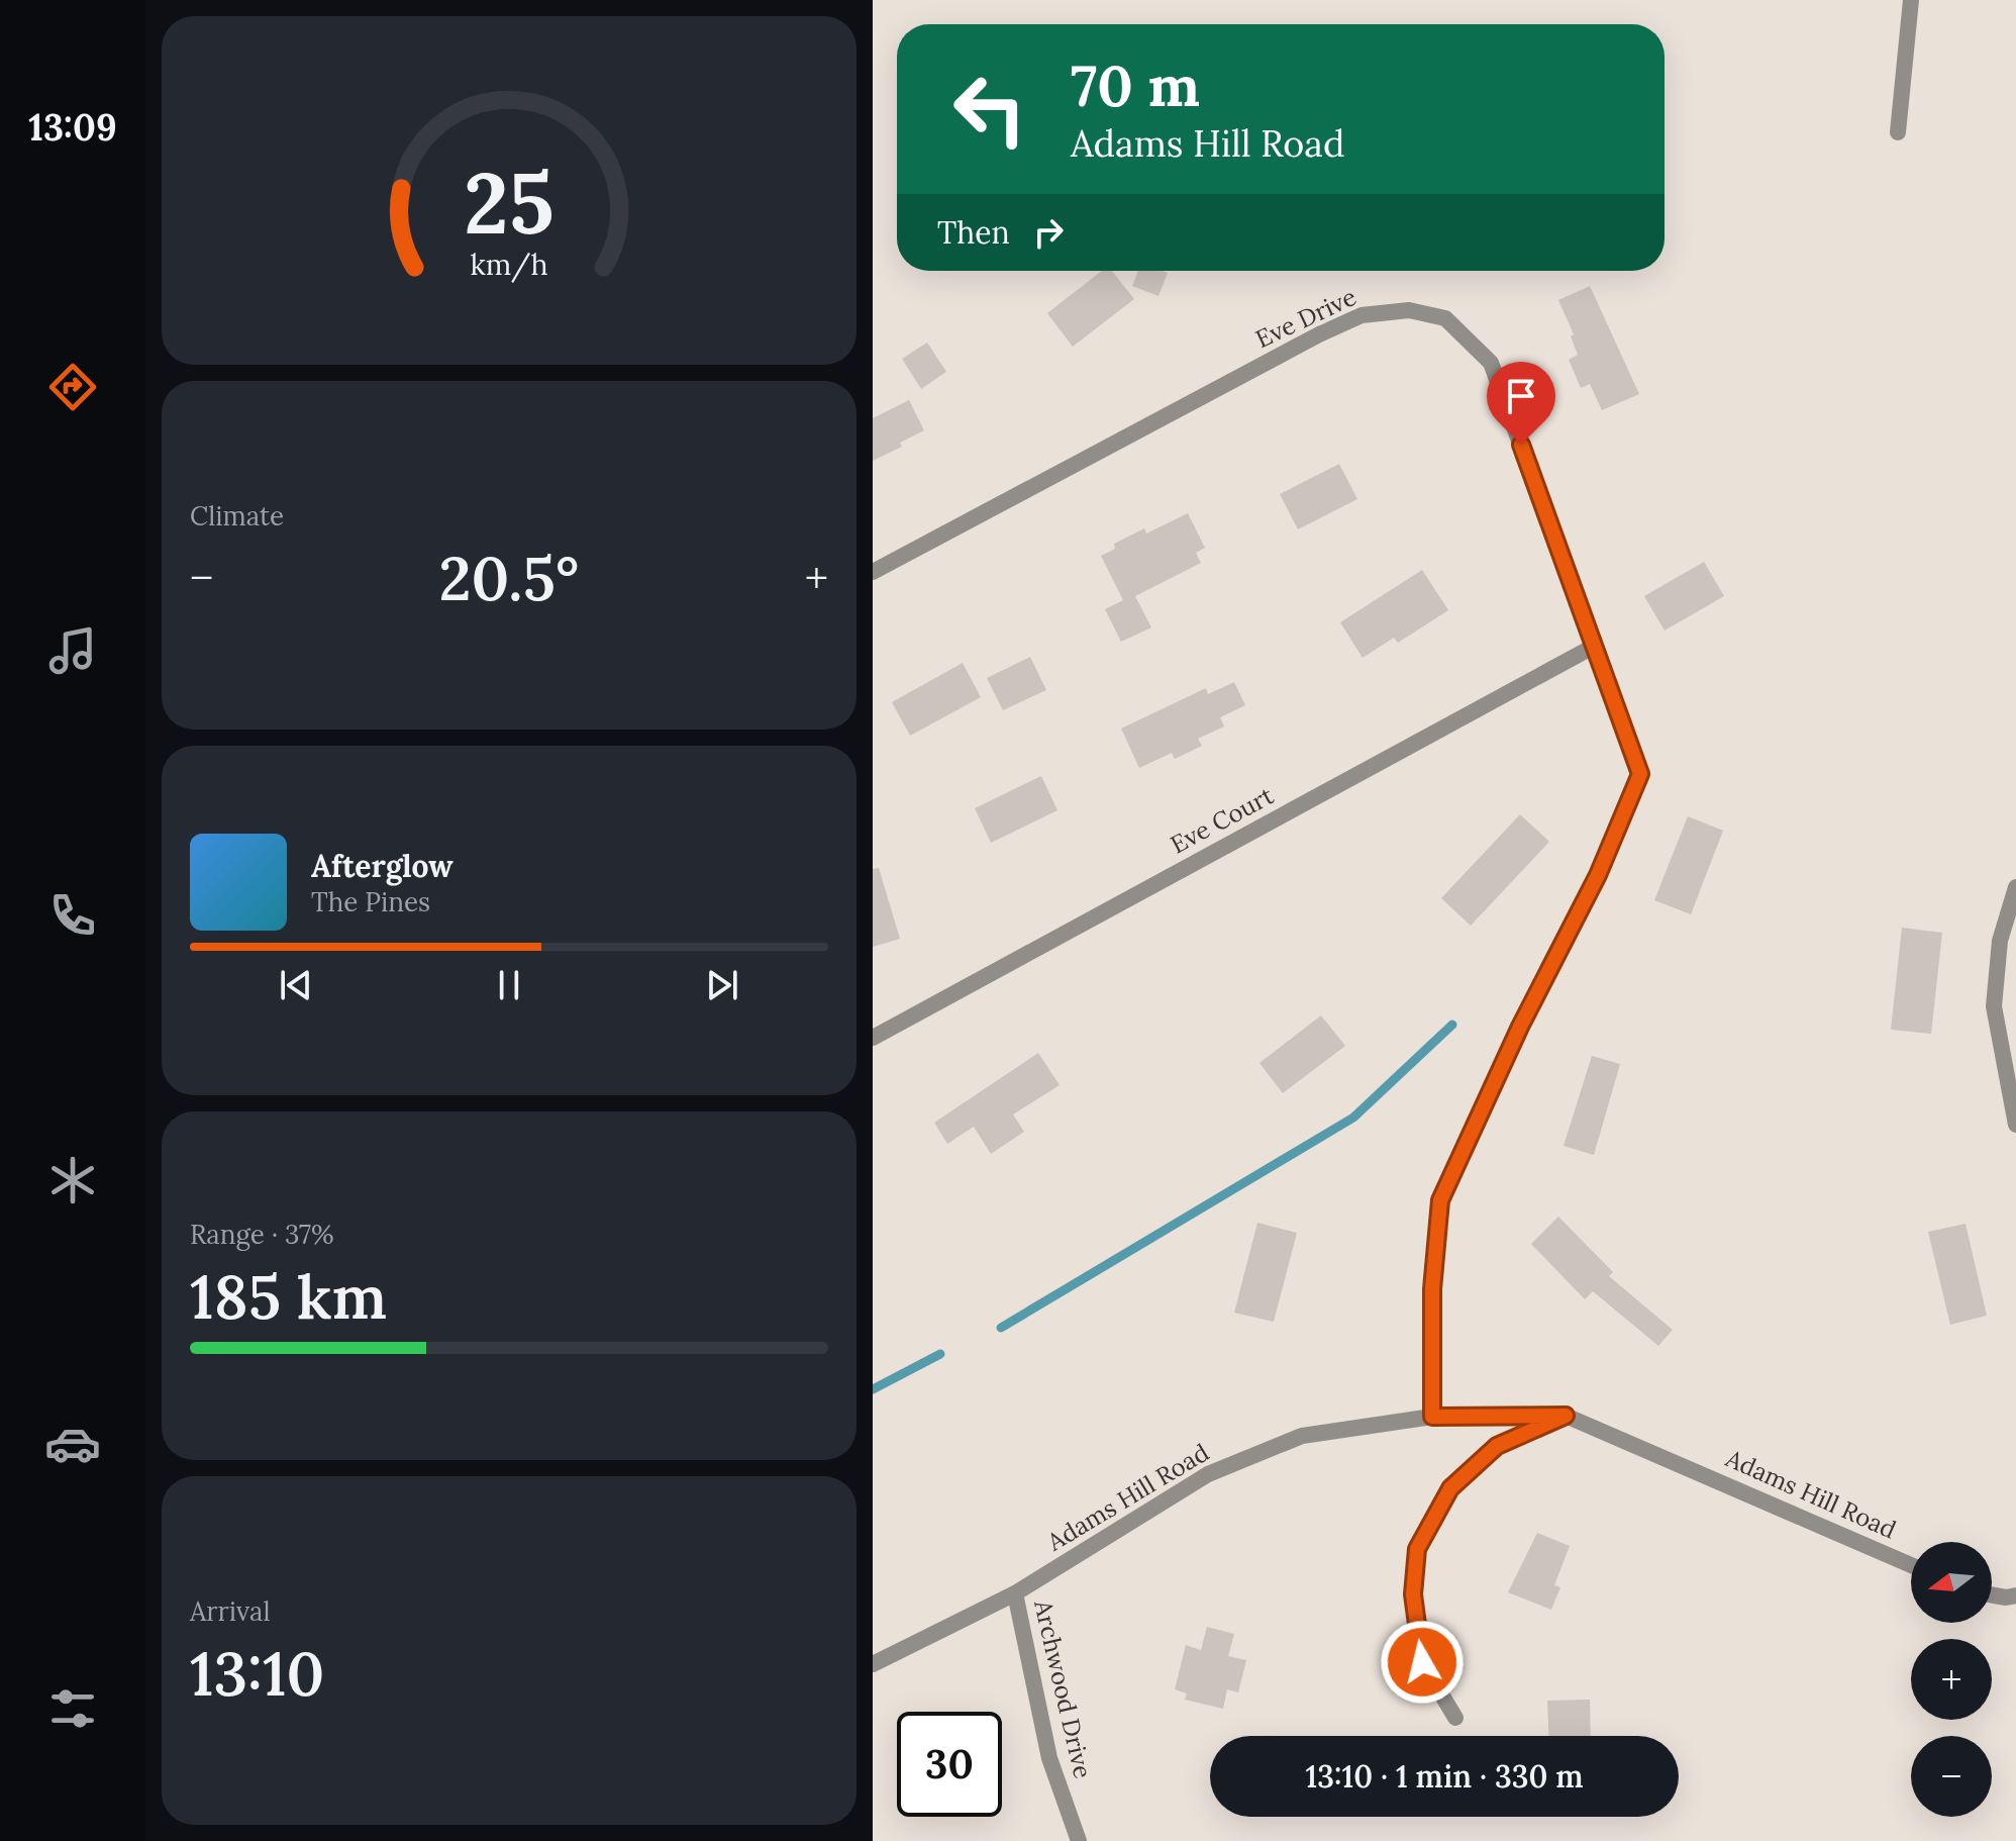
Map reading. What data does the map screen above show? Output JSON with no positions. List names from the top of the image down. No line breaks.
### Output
{"streets":{"street":["Eve Drive","Eve Court","Adams Hill Road","Archwood Drive"]},"crossings":[["Eve Drive","Eve Court"],["Eve Drive","Adams Hill Road"],["Adams Hill Road","Archwood Drive"]],"north":"left","page":{"tabs":"13:09","turn":["70 m","Adams Hill Road"],"then":"Then","tile":["Climate",["Range · 37%","185 km"],["Arrival","13:10"]],"heat":["−","20.5°","+"],"song":["Afterglow","The Pines"],"map_buttons":["+","−"],"limit":"30","trip":"13:10 · 1 min · 330 m","gauge":["25","km/h"]}}
